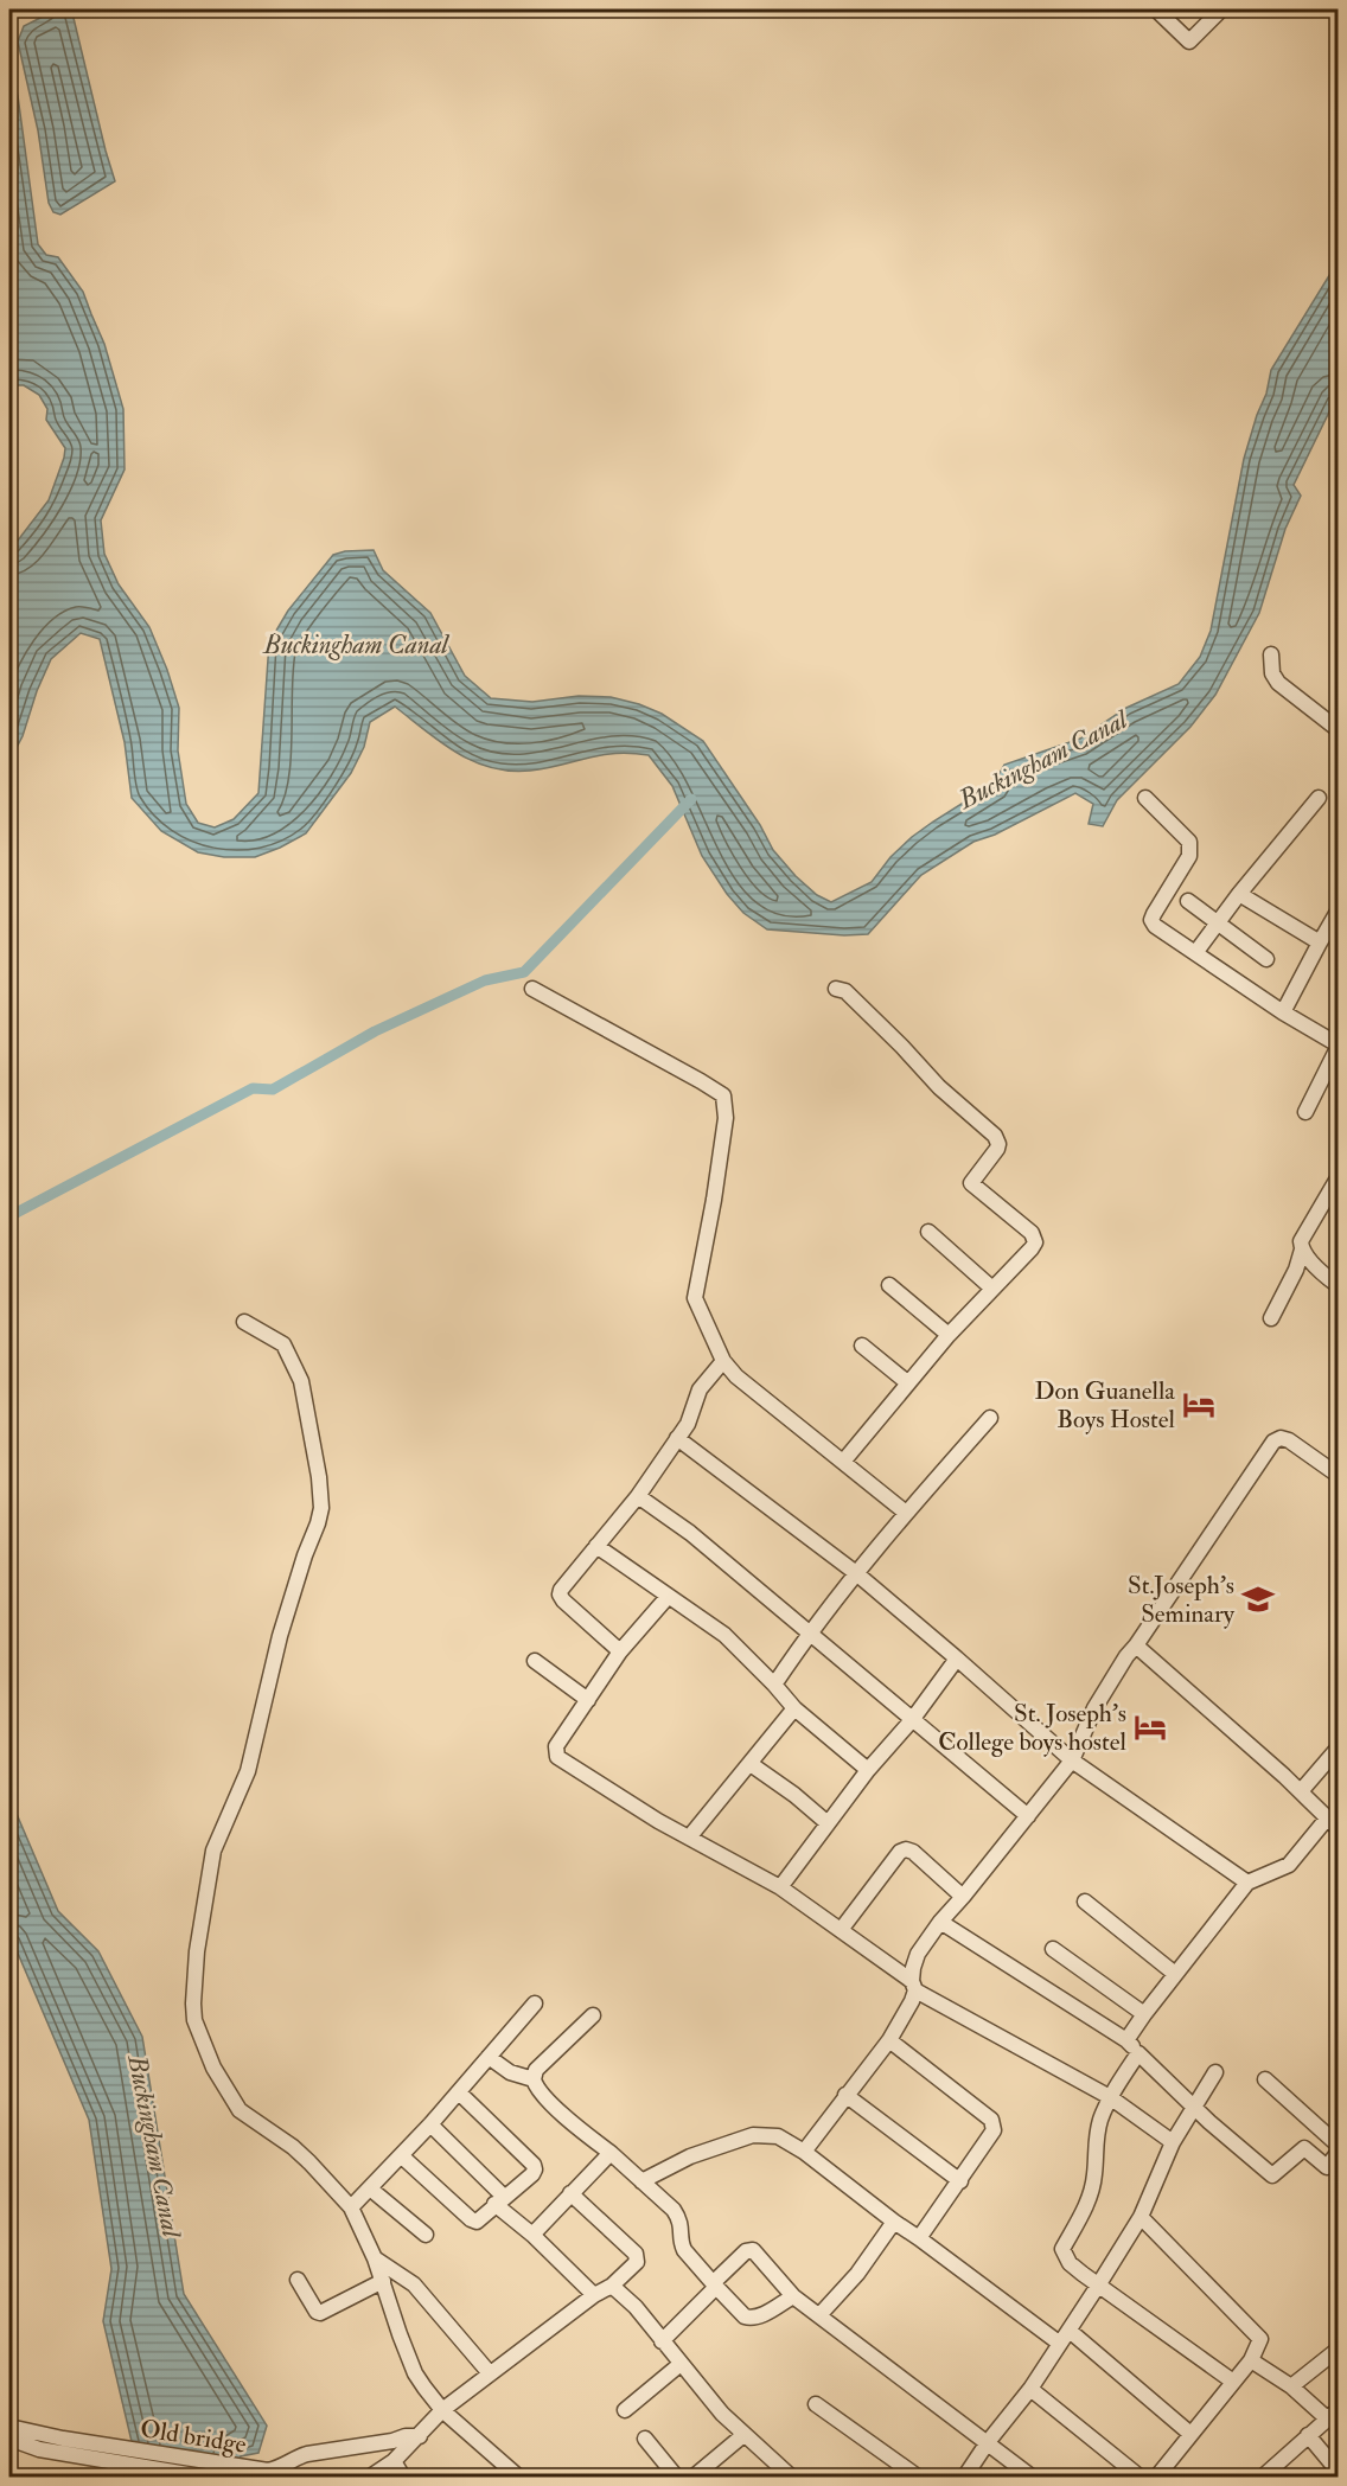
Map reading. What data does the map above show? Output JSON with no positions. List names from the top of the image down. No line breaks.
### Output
{"streets":{"street":["Old bridge"]},"water":["Buckingham Canal"],"places":{"hotel":["Don Guanella Boys Hostel","St. Joseph's College boys hostel"],"school or university":["St.Joseph's Seminary"]}}
